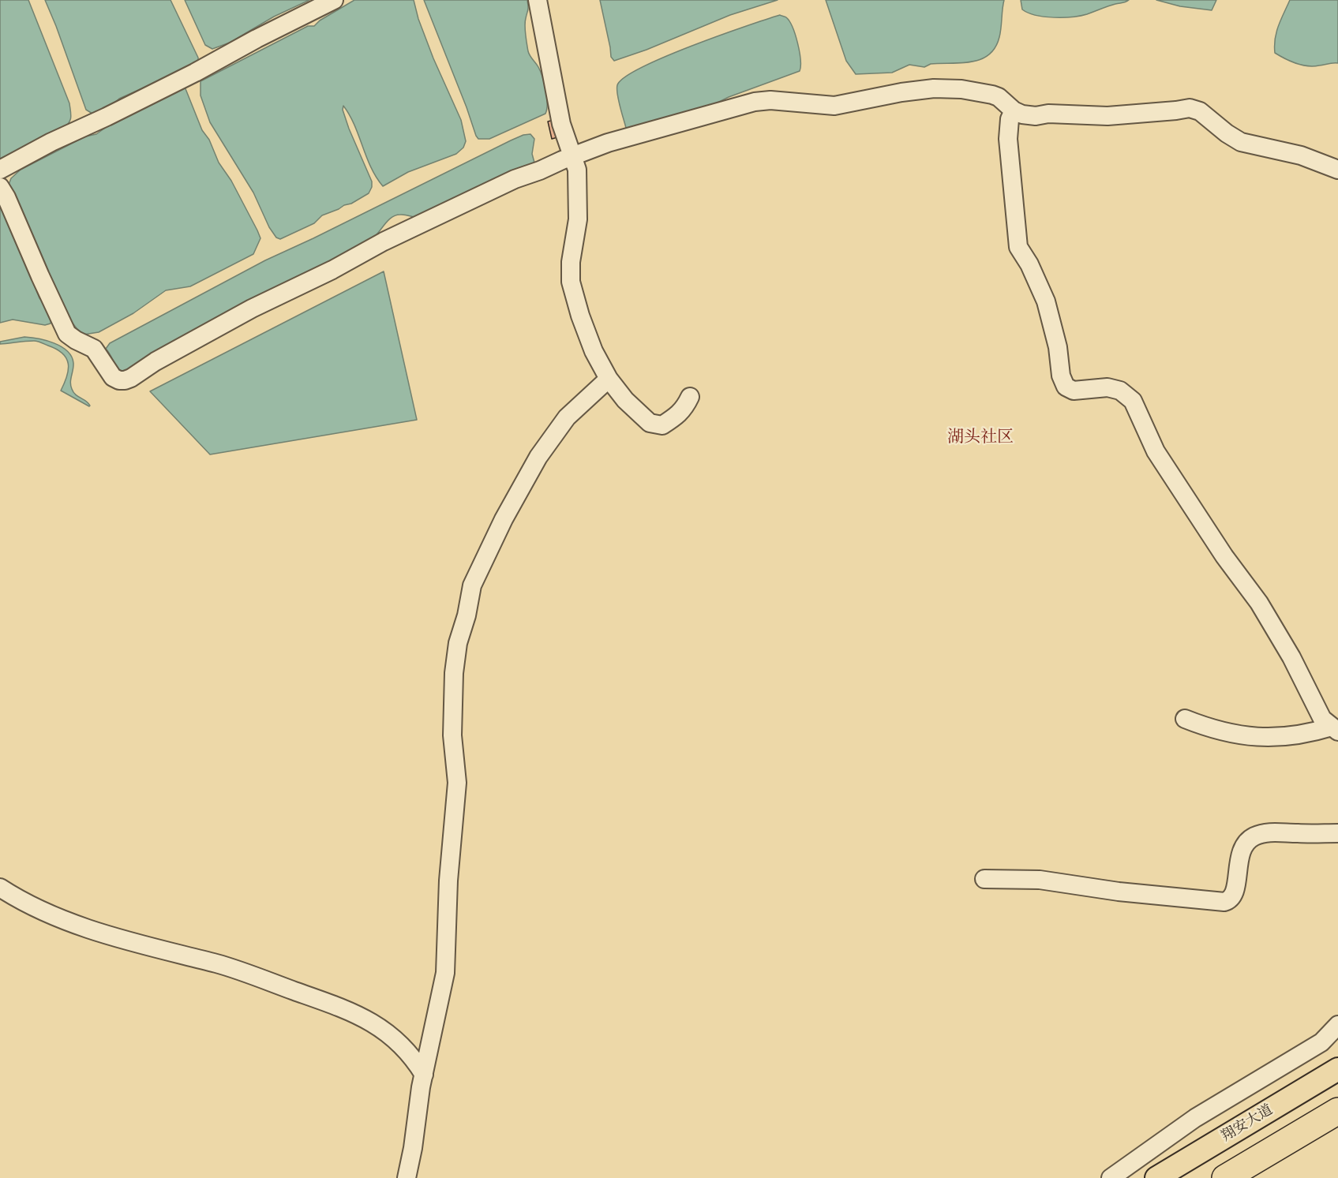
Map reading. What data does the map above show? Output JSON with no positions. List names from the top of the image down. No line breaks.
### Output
{"streets":{"main road":["翔安大道"]},"districts":["湖头社区"]}
